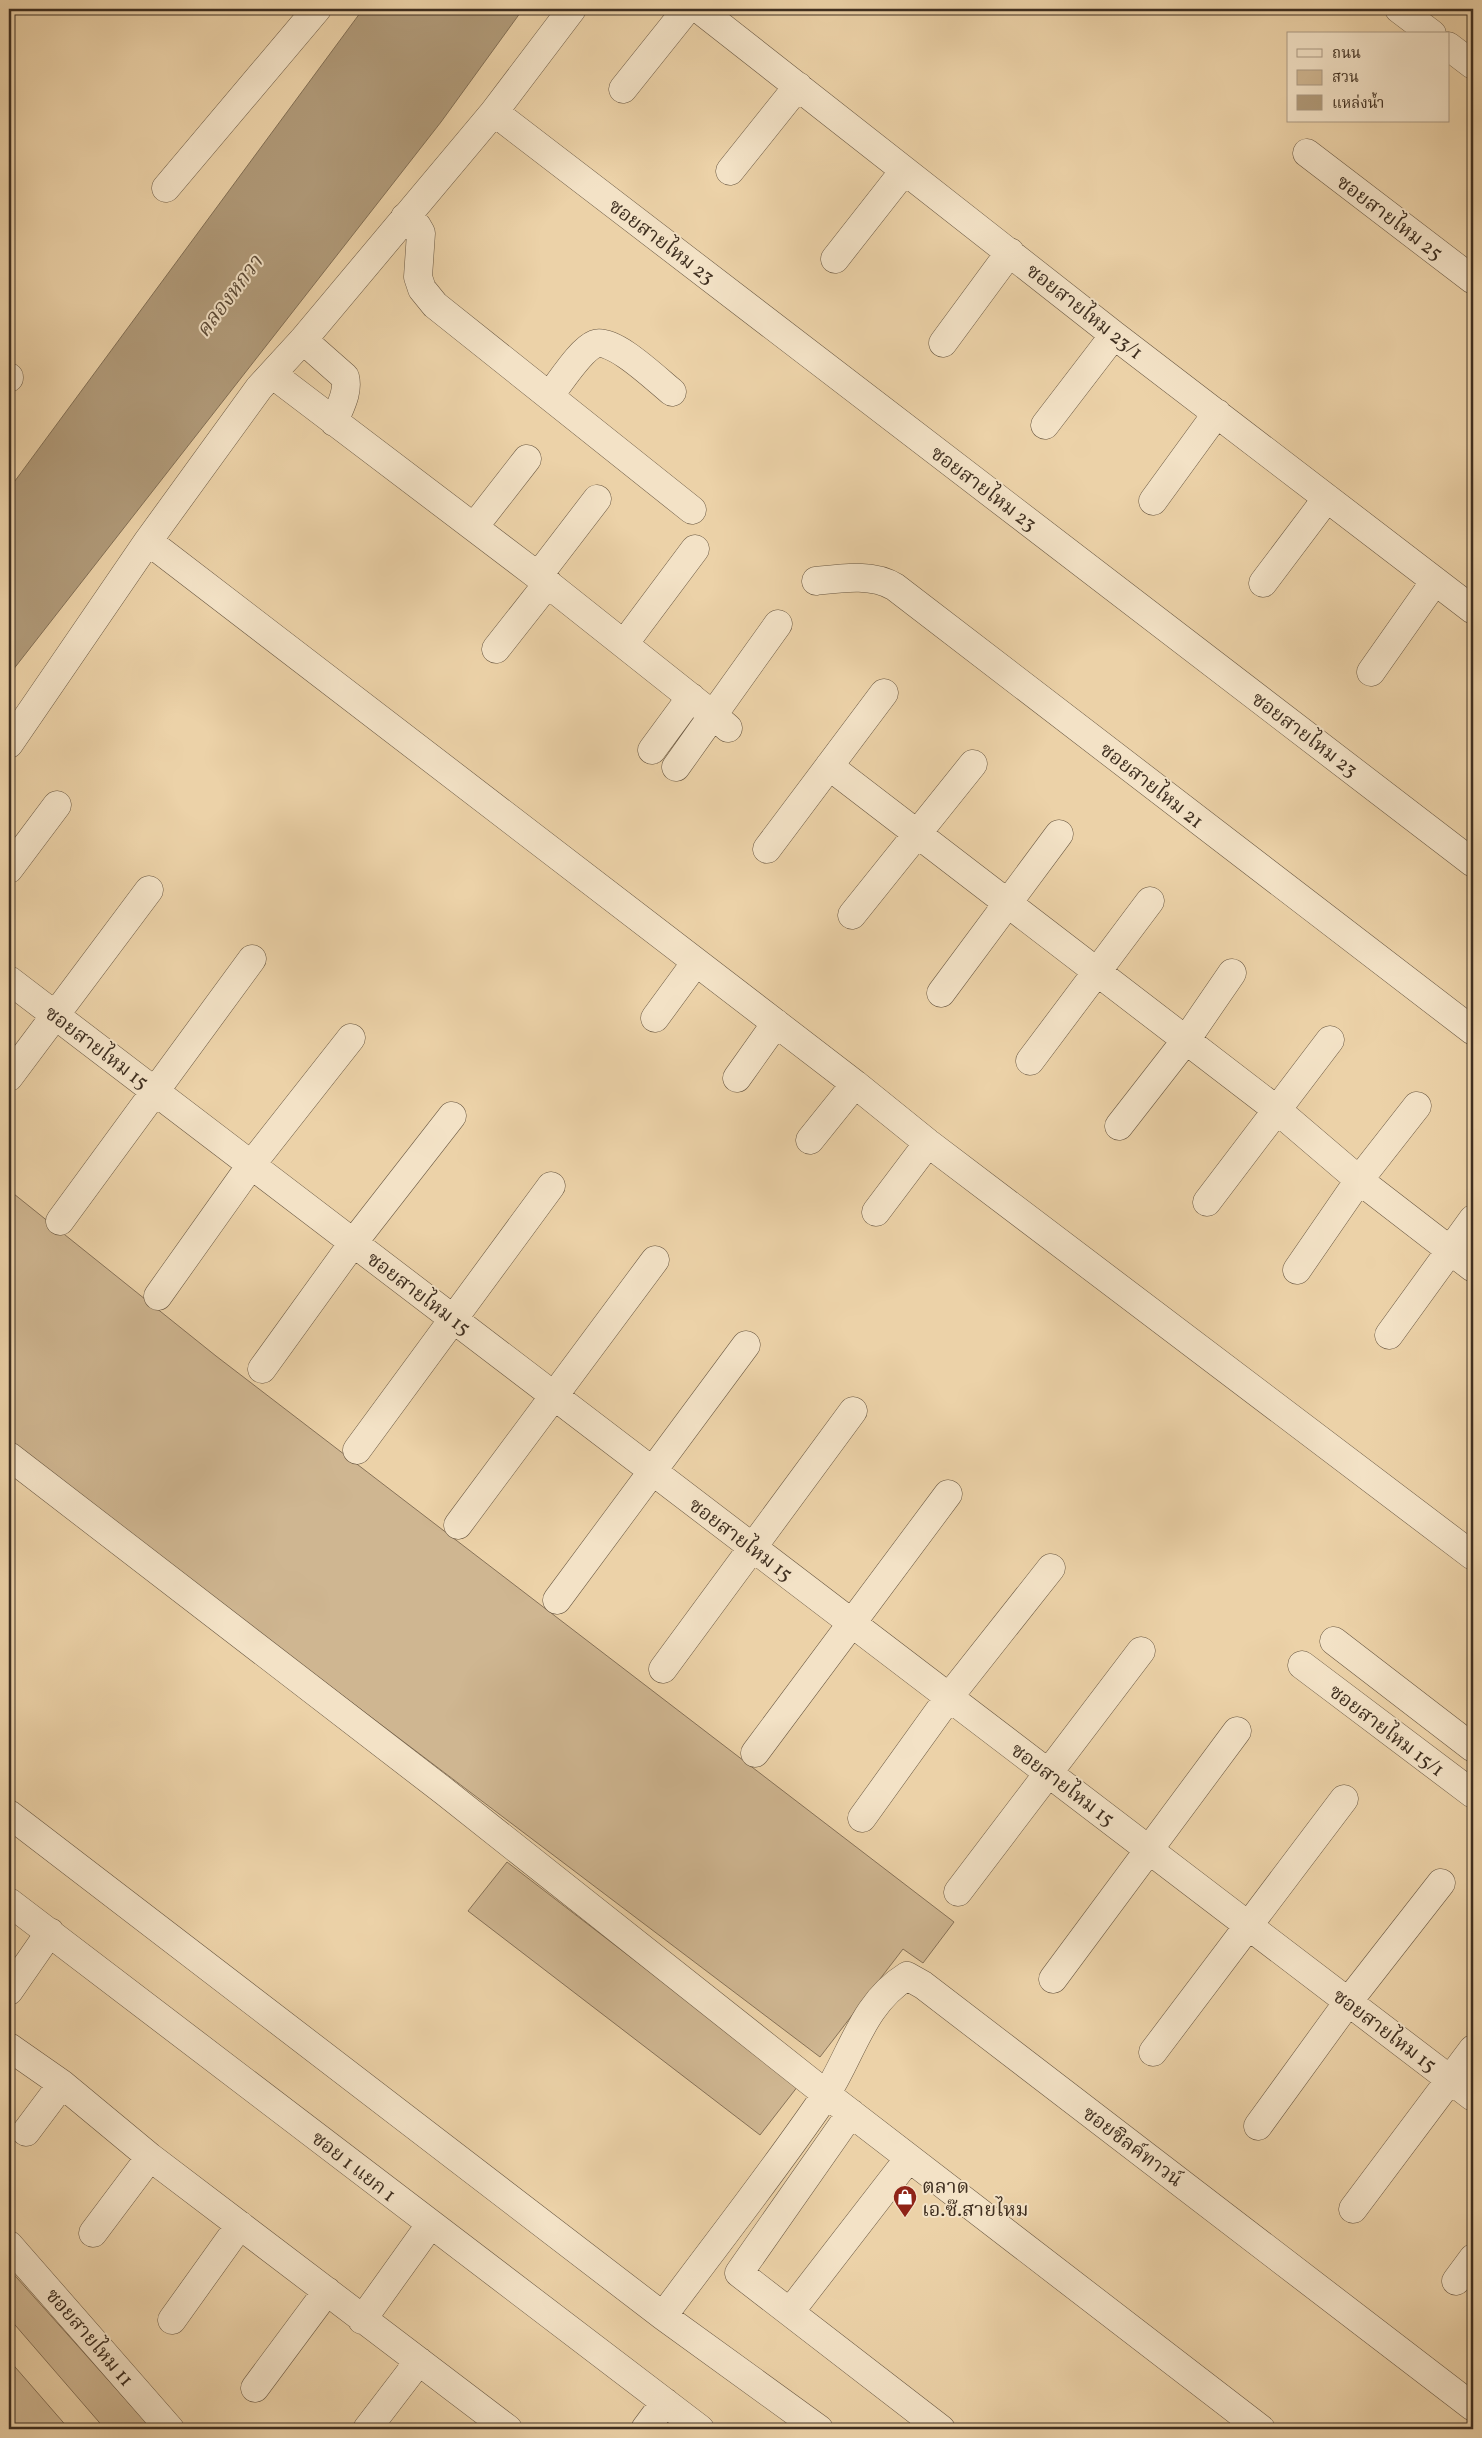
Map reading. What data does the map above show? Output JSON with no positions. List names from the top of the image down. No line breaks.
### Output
{"streets":{"street":["ซอยสายไหม 25","ซอยสายไหม 23","ซอยสายไหม 23/1","ซอยสายไหม 21","ซอยสายไหม 15","ซอยสายไหม 15/1","ซอยซิลค์ทาวน์","ซอย 1 แยก 1","ซอยสายไหม 11"]},"water":["คลองหกวา"],"places":{"shop":["ตลาด เอ.ซ๊.สายไหม"]},"legend":["ถนน","สวน","แหล่งน้ำ"]}
